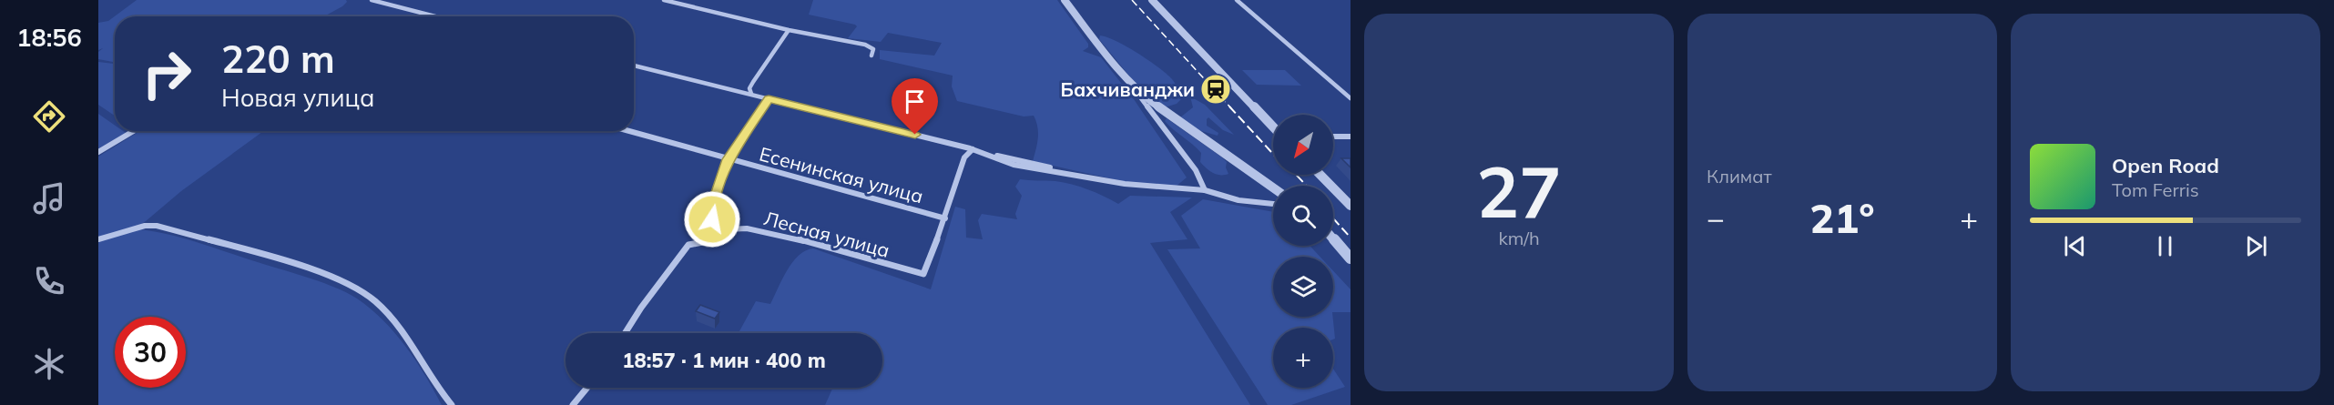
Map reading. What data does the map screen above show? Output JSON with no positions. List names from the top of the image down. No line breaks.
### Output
{"streets":{"street":["Есенинская улица","Лесная улица"]},"crossings":[["Есенинская улица","Лесная улица"]],"places":{"station":["Бахчиванджи"]},"north":"bottom left","page":{"tabs":"18:56","tile":[["27","km/h"],"Климат"],"turn":["220 m","Новая улица"],"map_buttons":"+","song":["Open Road","Tom Ferris"],"heat":["−","21°","+"],"limit":"30","trip":"18:57 · 1 мин · 400 m"}}
